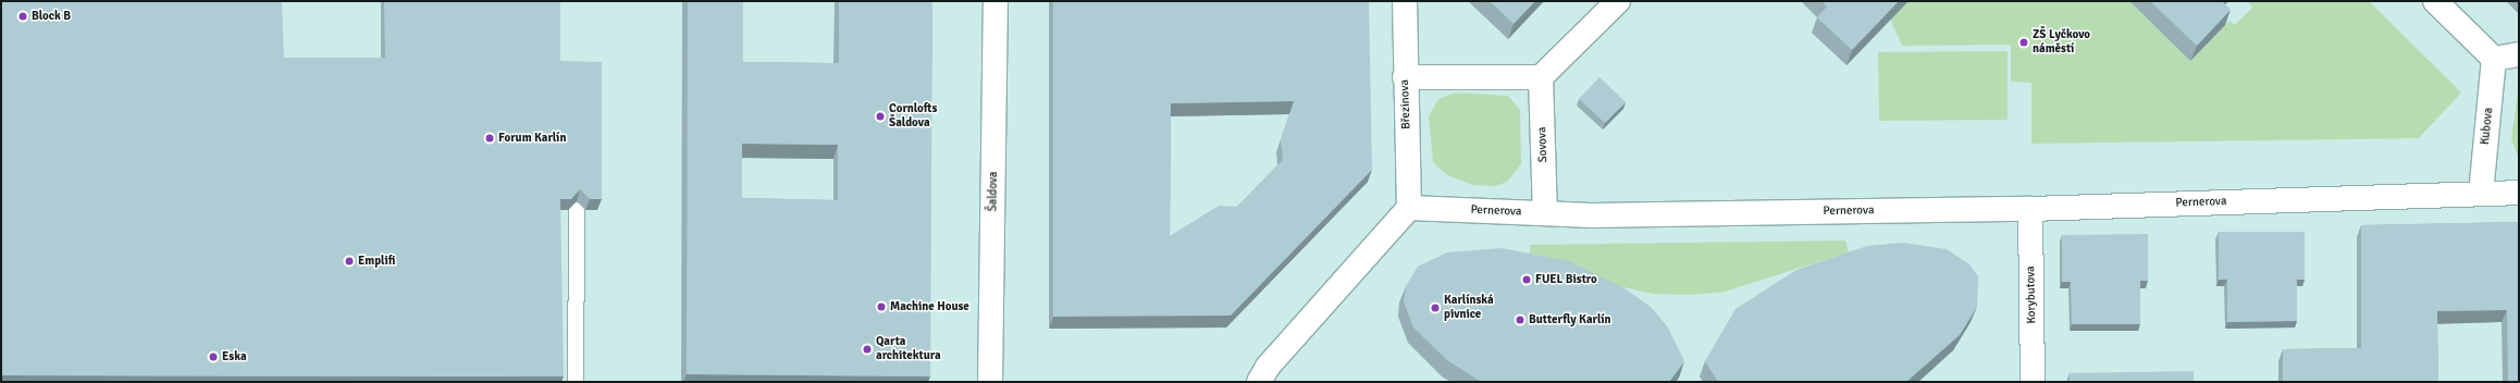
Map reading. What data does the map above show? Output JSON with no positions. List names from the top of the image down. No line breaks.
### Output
{"streets":{"street":["Březinova","Kubova","Sovova","Šaldova","Pernerova","Korybutova"]},"crossings":[["Březinova","Pernerova"],["Kubova","Pernerova"],["Sovova","Pernerova"],["Pernerova","Korybutova"]],"places":["Block B","ZŠ Lyčkovo náměstí","Cornlofts Šaldova","Forum Karlín","Emplifi","FUEL Bistro","Machine House","Karlínská pivnice","Butterfly Karlín","Qarta architektura","Eska"]}
